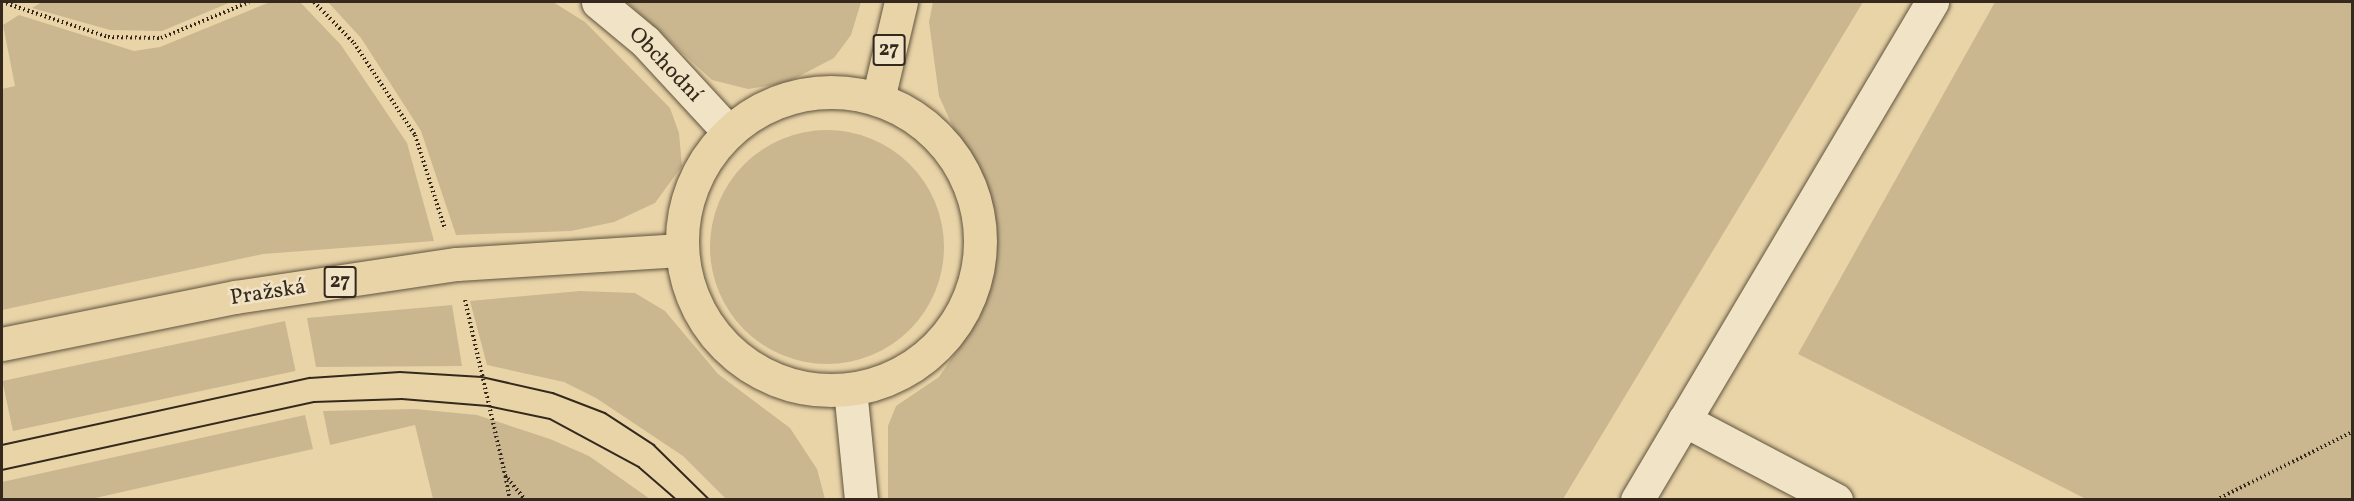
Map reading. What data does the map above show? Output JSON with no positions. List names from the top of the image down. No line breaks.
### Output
{"streets":{"main road":["27","Pražská"],"street":["Obchodní"]}}
